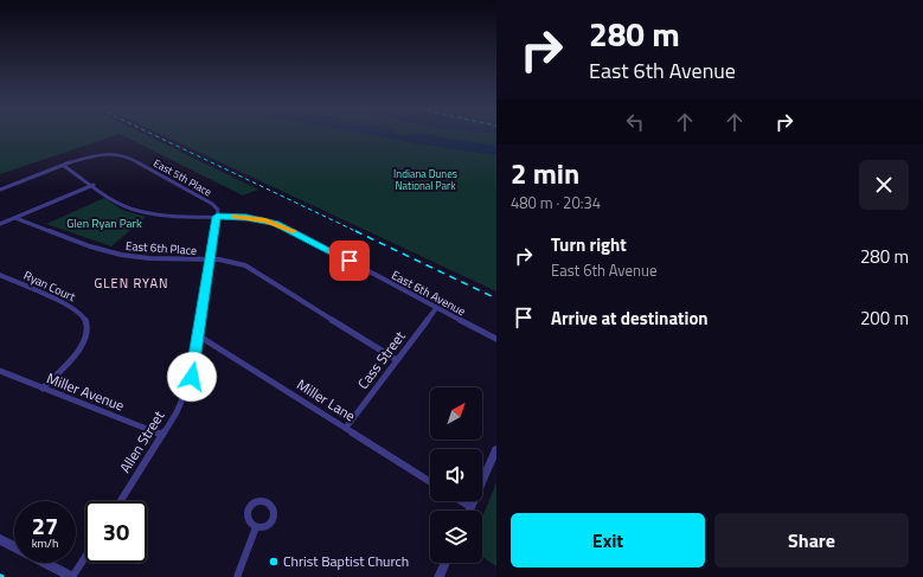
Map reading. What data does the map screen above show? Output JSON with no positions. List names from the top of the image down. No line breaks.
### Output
{"streets":{"street":["East 5th Place","East 6th Place","Ryan Court","East 6th Avenue","Cass Street","Miller Avenue","Miller Lane","Allen Street"]},"crossings":[["East 5th Place","East 6th Avenue"],["East 5th Place","Allen Street"],["East 6th Place","Cass Street"],["East 6th Place","Allen Street"],["Ryan Court","Miller Avenue"],["East 6th Avenue","Cass Street"],["East 6th Avenue","Allen Street"],["Cass Street","Miller Lane"],["Miller Avenue","Allen Street"],["Miller Lane","Allen Street"]],"districts":["GLEN RYAN"],"parks":["Indiana Dunes National Park","Glen Ryan Park"],"places":["Christ Baptist Church"],"north":"top right","page":{"turn":["280 m","East 6th Avenue"],"heading":["2 min","480 m · 20:34"],"list":[{"name":"Turn right","note":"East 6th Avenue","value":"280 m"},{"name":"Arrive at destination","value":"200 m"}],"speed":"27 km/h","limit":"30","buttons":["Exit","Share"]}}
